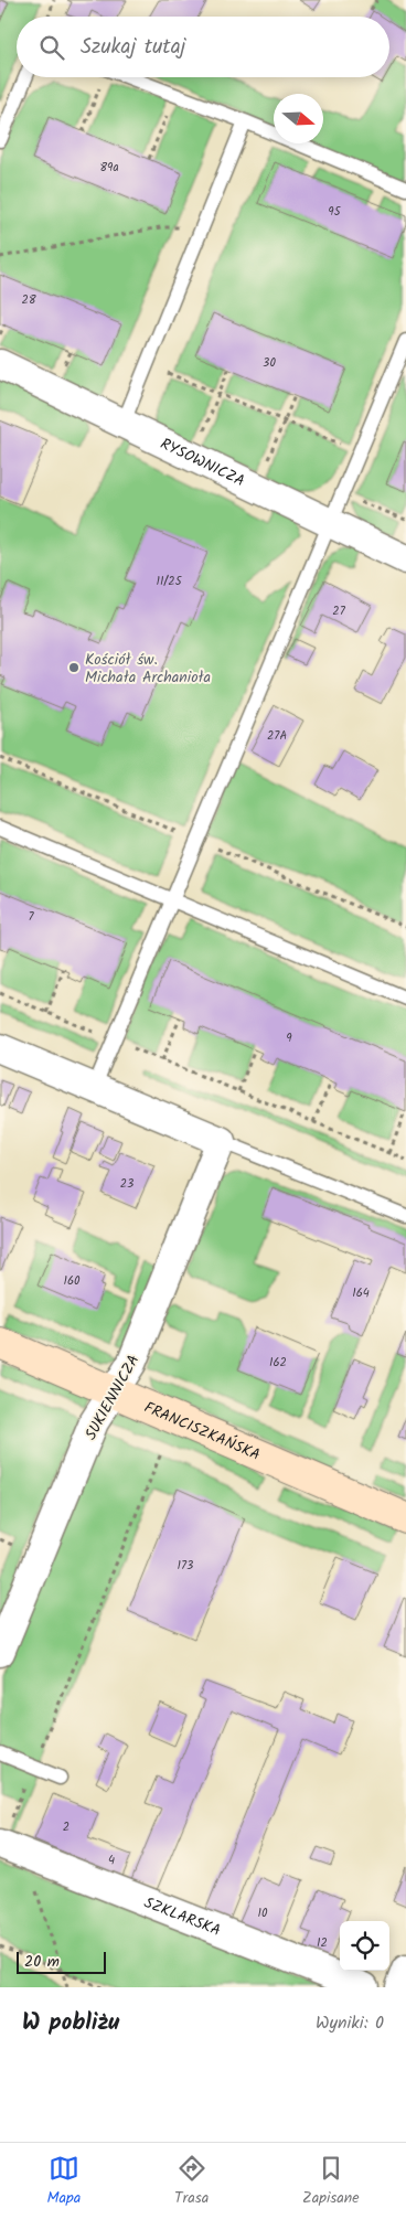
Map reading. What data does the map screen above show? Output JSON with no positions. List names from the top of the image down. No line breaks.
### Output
{"streets":{"street":["RYSOWNICZA","SUKIENNICZA","FRANCISZKAŃSKA","SZKLARSKA"]},"crossings":[["SUKIENNICZA","FRANCISZKAŃSKA"]],"places":["Kościół św. Michała Archanioła"],"house_numbers":["89a","95","28","30","11/25","27","27A","7","9","23","160","164","162","173","2","4","10","12"],"scale_bar":"20 m","north":"right","page":{"search":"Szukaj tutaj","scale":"20 m","heading":["W pobliżu","Wyniki: 0"],"nav":["Mapa","Trasa","Zapisane"]}}
